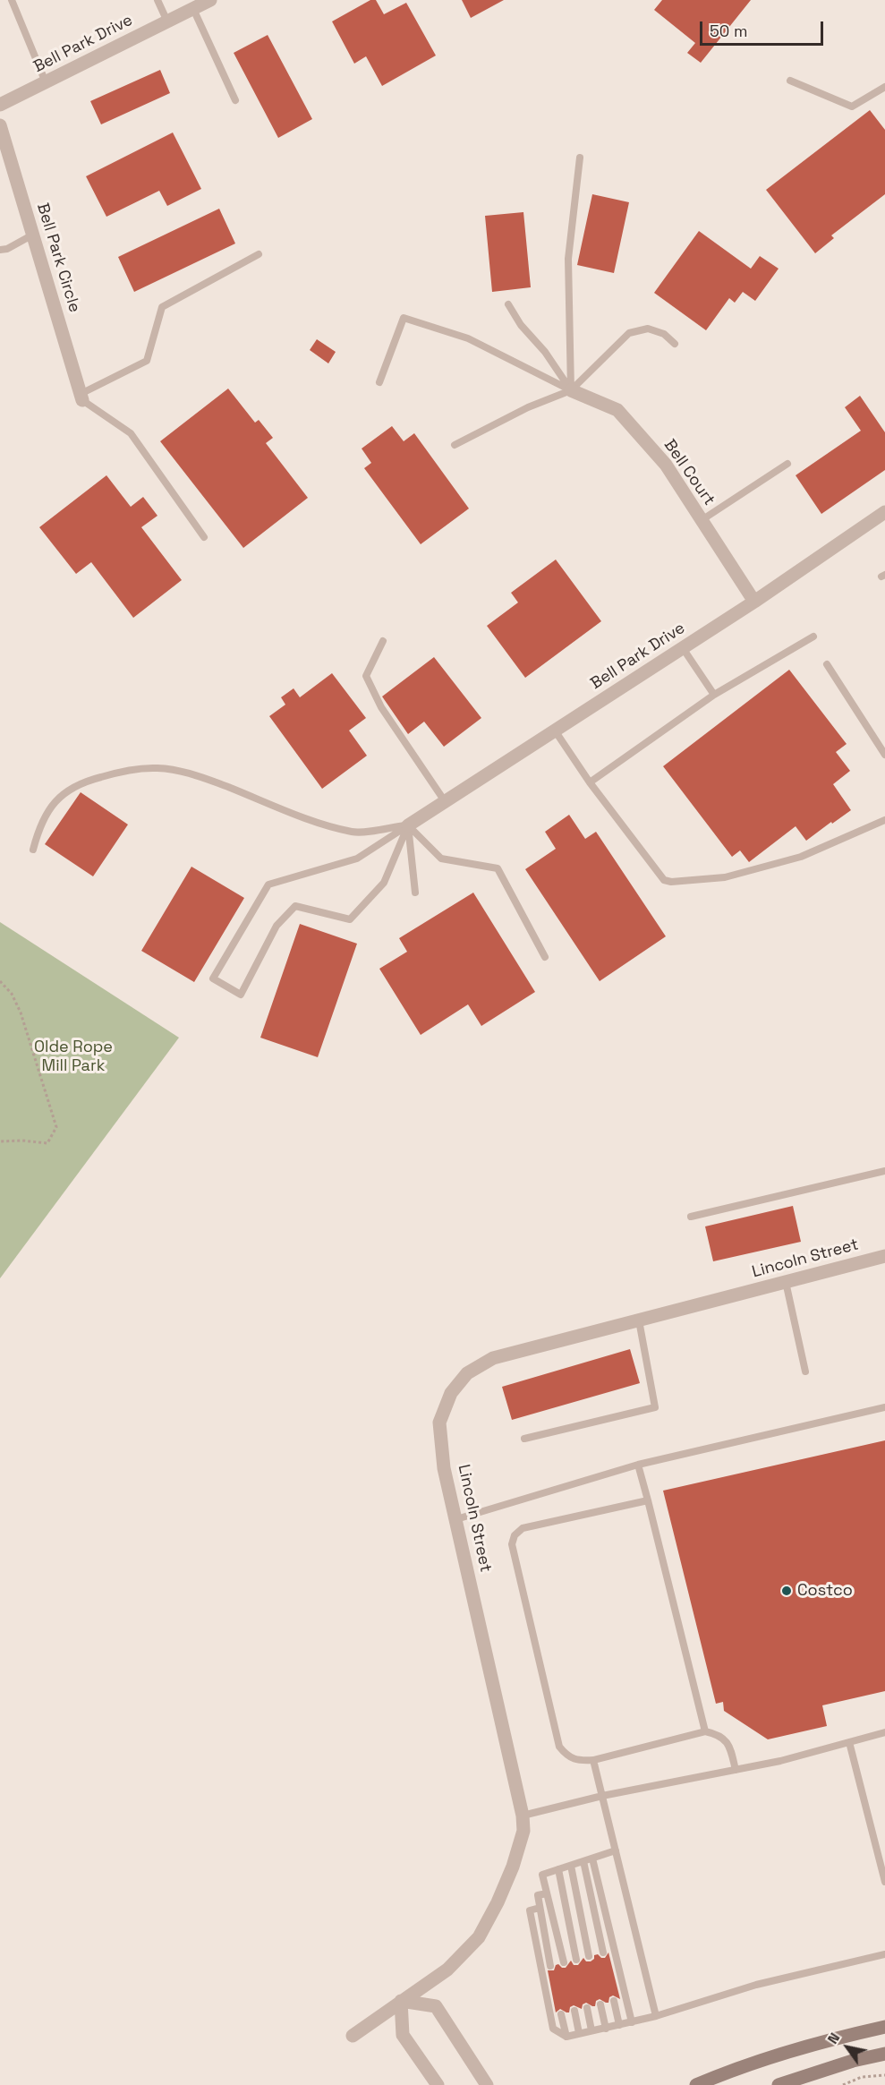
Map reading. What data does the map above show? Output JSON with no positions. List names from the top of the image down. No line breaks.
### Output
{"streets":{"street":["Bell Park Drive","Bell Park Circle","Bell Court","Lincoln Street"]},"crossings":[["Bell Park Drive","Bell Court"]],"parks":["Olde Rope Mill Park"],"places":["Costco"],"scale_bar":"50 m","north":"top left"}
